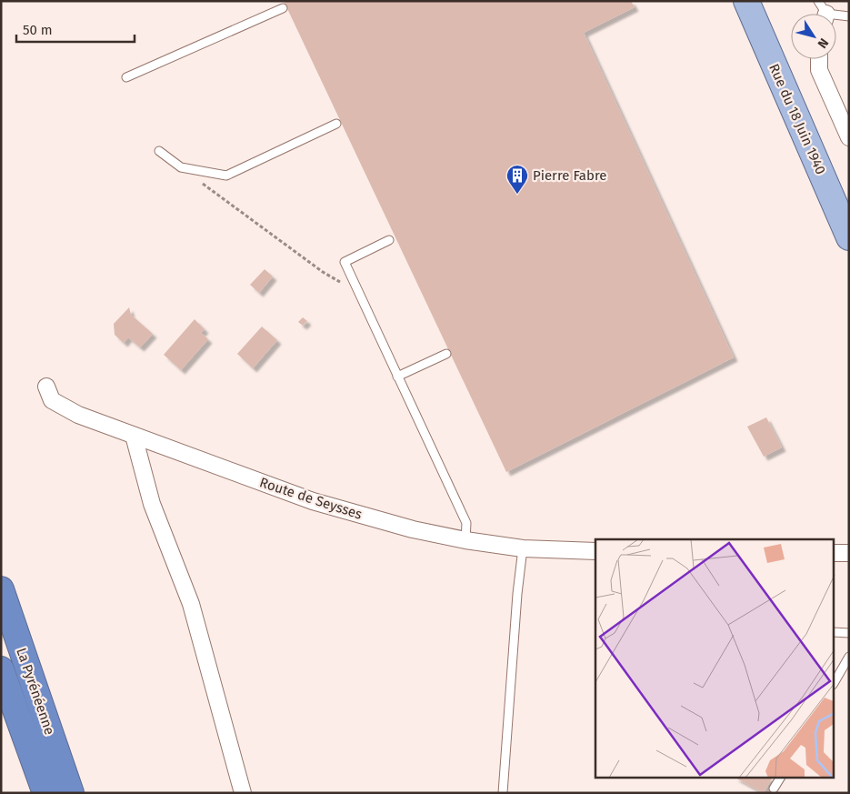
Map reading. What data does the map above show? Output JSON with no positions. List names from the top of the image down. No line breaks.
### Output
{"streets":{"highway":["La Pyrénéenne"],"main road":["Rue du 18 Juin 1940"],"street":["Route de Seysses"]},"places":{"building":["Pierre Fabre"]},"scale_bar":"50 m","north":"bottom right"}
